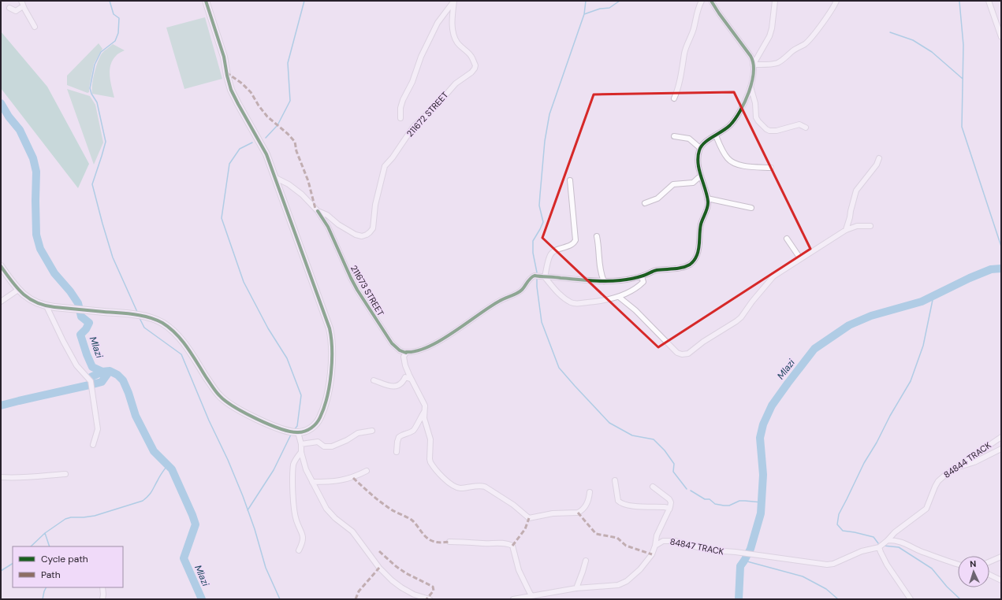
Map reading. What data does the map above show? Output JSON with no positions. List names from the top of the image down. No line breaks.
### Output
{"streets":{"street":["211672 STREET","211673 STREET","84844 TRACK","84847 TRACK"]},"crossings":[["211672 STREET","211673 STREET"],["84844 TRACK","84847 TRACK"]],"water":["Mlazi"],"legend":["Cycle path","Path"],"north":"top"}
